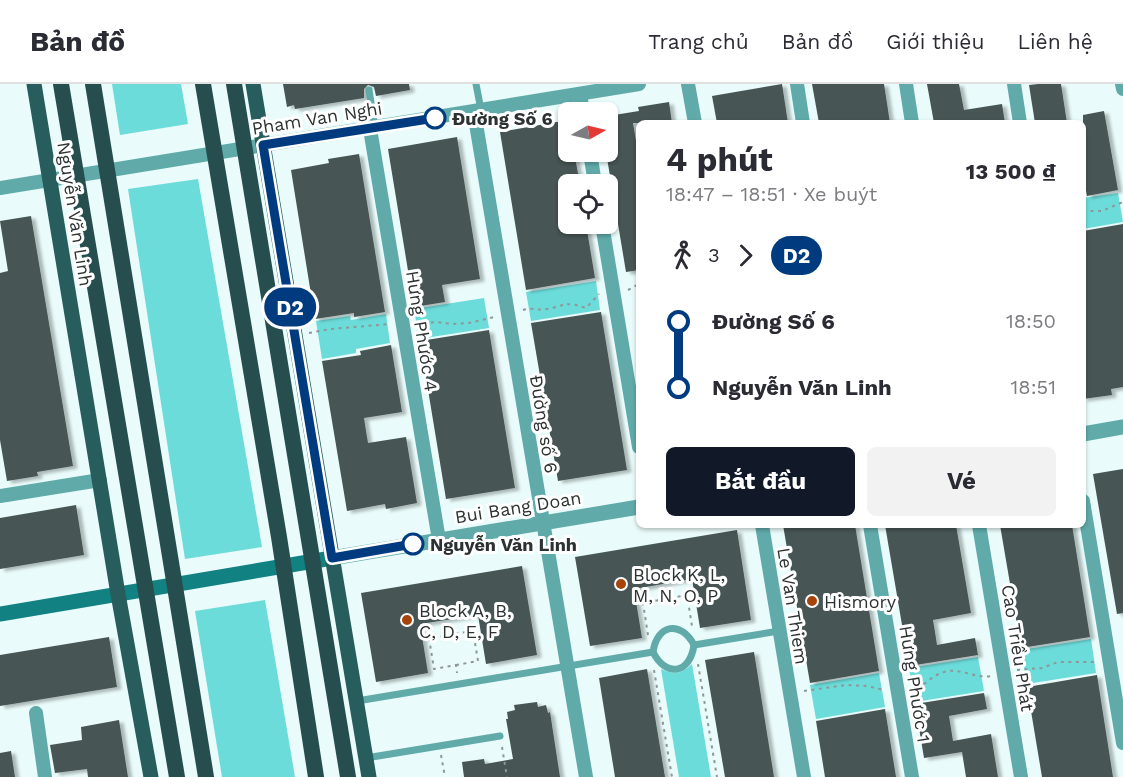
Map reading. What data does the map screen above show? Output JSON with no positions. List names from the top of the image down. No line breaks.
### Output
{"streets":{"highway":["Nguyễn Văn Linh"],"street":["Pham Van Nghi","Hưng Phước 4","Đường số 6","Bui Bang Doan","Le Van Thiem","Cao Triều Phát","Hưng Phước 1"]},"crossings":[["Pham Van Nghi","Nguyễn Văn Linh"],["Pham Van Nghi","Hưng Phước 4"],["Pham Van Nghi","Đường số 6"],["Hưng Phước 4","Bui Bang Doan"],["Đường số 6","Bui Bang Doan"]],"places":["Đường Số 6","Nguyễn Văn Linh","Block K, L, M, N, O, P","Hismory","Block A, B, C, D, E, F"],"lines":["bus line D2"],"north":"right","page":{"header":"Bản đồ","nav":["Trang chủ","Bản đồ","Giới thiệu","Liên hệ"],"on_map":"D2","heading":["4 phút","18:47 – 18:51 · Xe buýt","13 500 ₫"],"legs":["3","D2"],"list":[{"name":"Đường Số 6","value":"18:50"},{"name":"Nguyễn Văn Linh","value":"18:51"}],"buttons":["Bắt đầu","Vé"]}}
